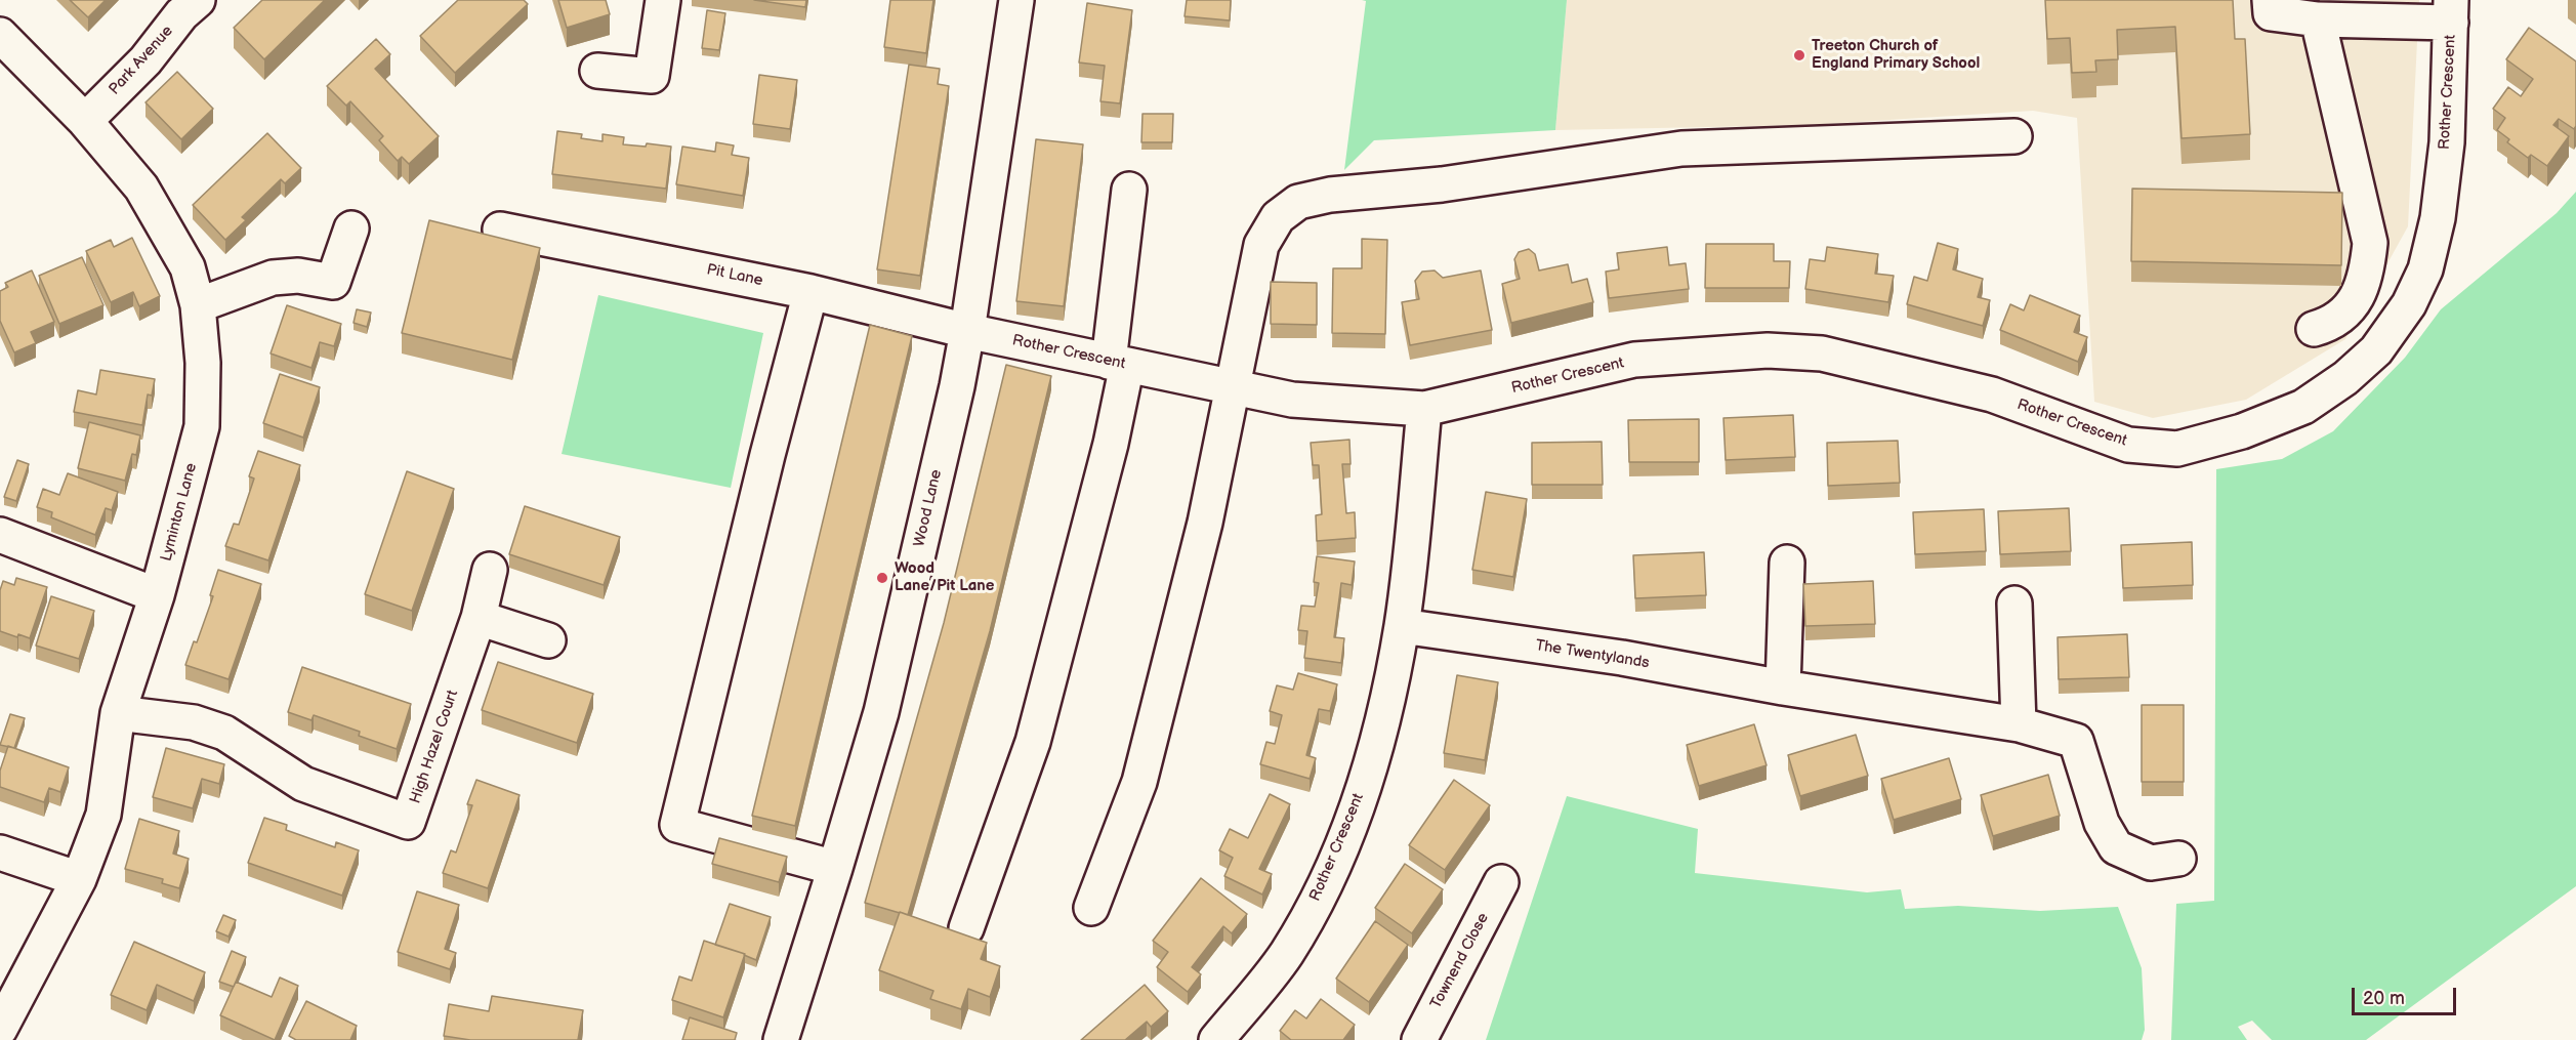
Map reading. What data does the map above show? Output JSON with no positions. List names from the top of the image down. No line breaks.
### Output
{"streets":{"street":["Park Avenue","Rother Crescent","Pit Lane","Wood Lane","Lyminton Lane","The Twentylands","High Hazel Court","Townend Close"]},"crossings":[["Park Avenue","Lyminton Lane"],["Rother Crescent","Pit Lane"],["Rother Crescent","Wood Lane"],["Rother Crescent","The Twentylands"],["Pit Lane","Wood Lane"],["Lyminton Lane","High Hazel Court"]],"places":["Treeton Church of England Primary School","Wood Lane/Pit Lane"],"scale_bar":"20 m"}
